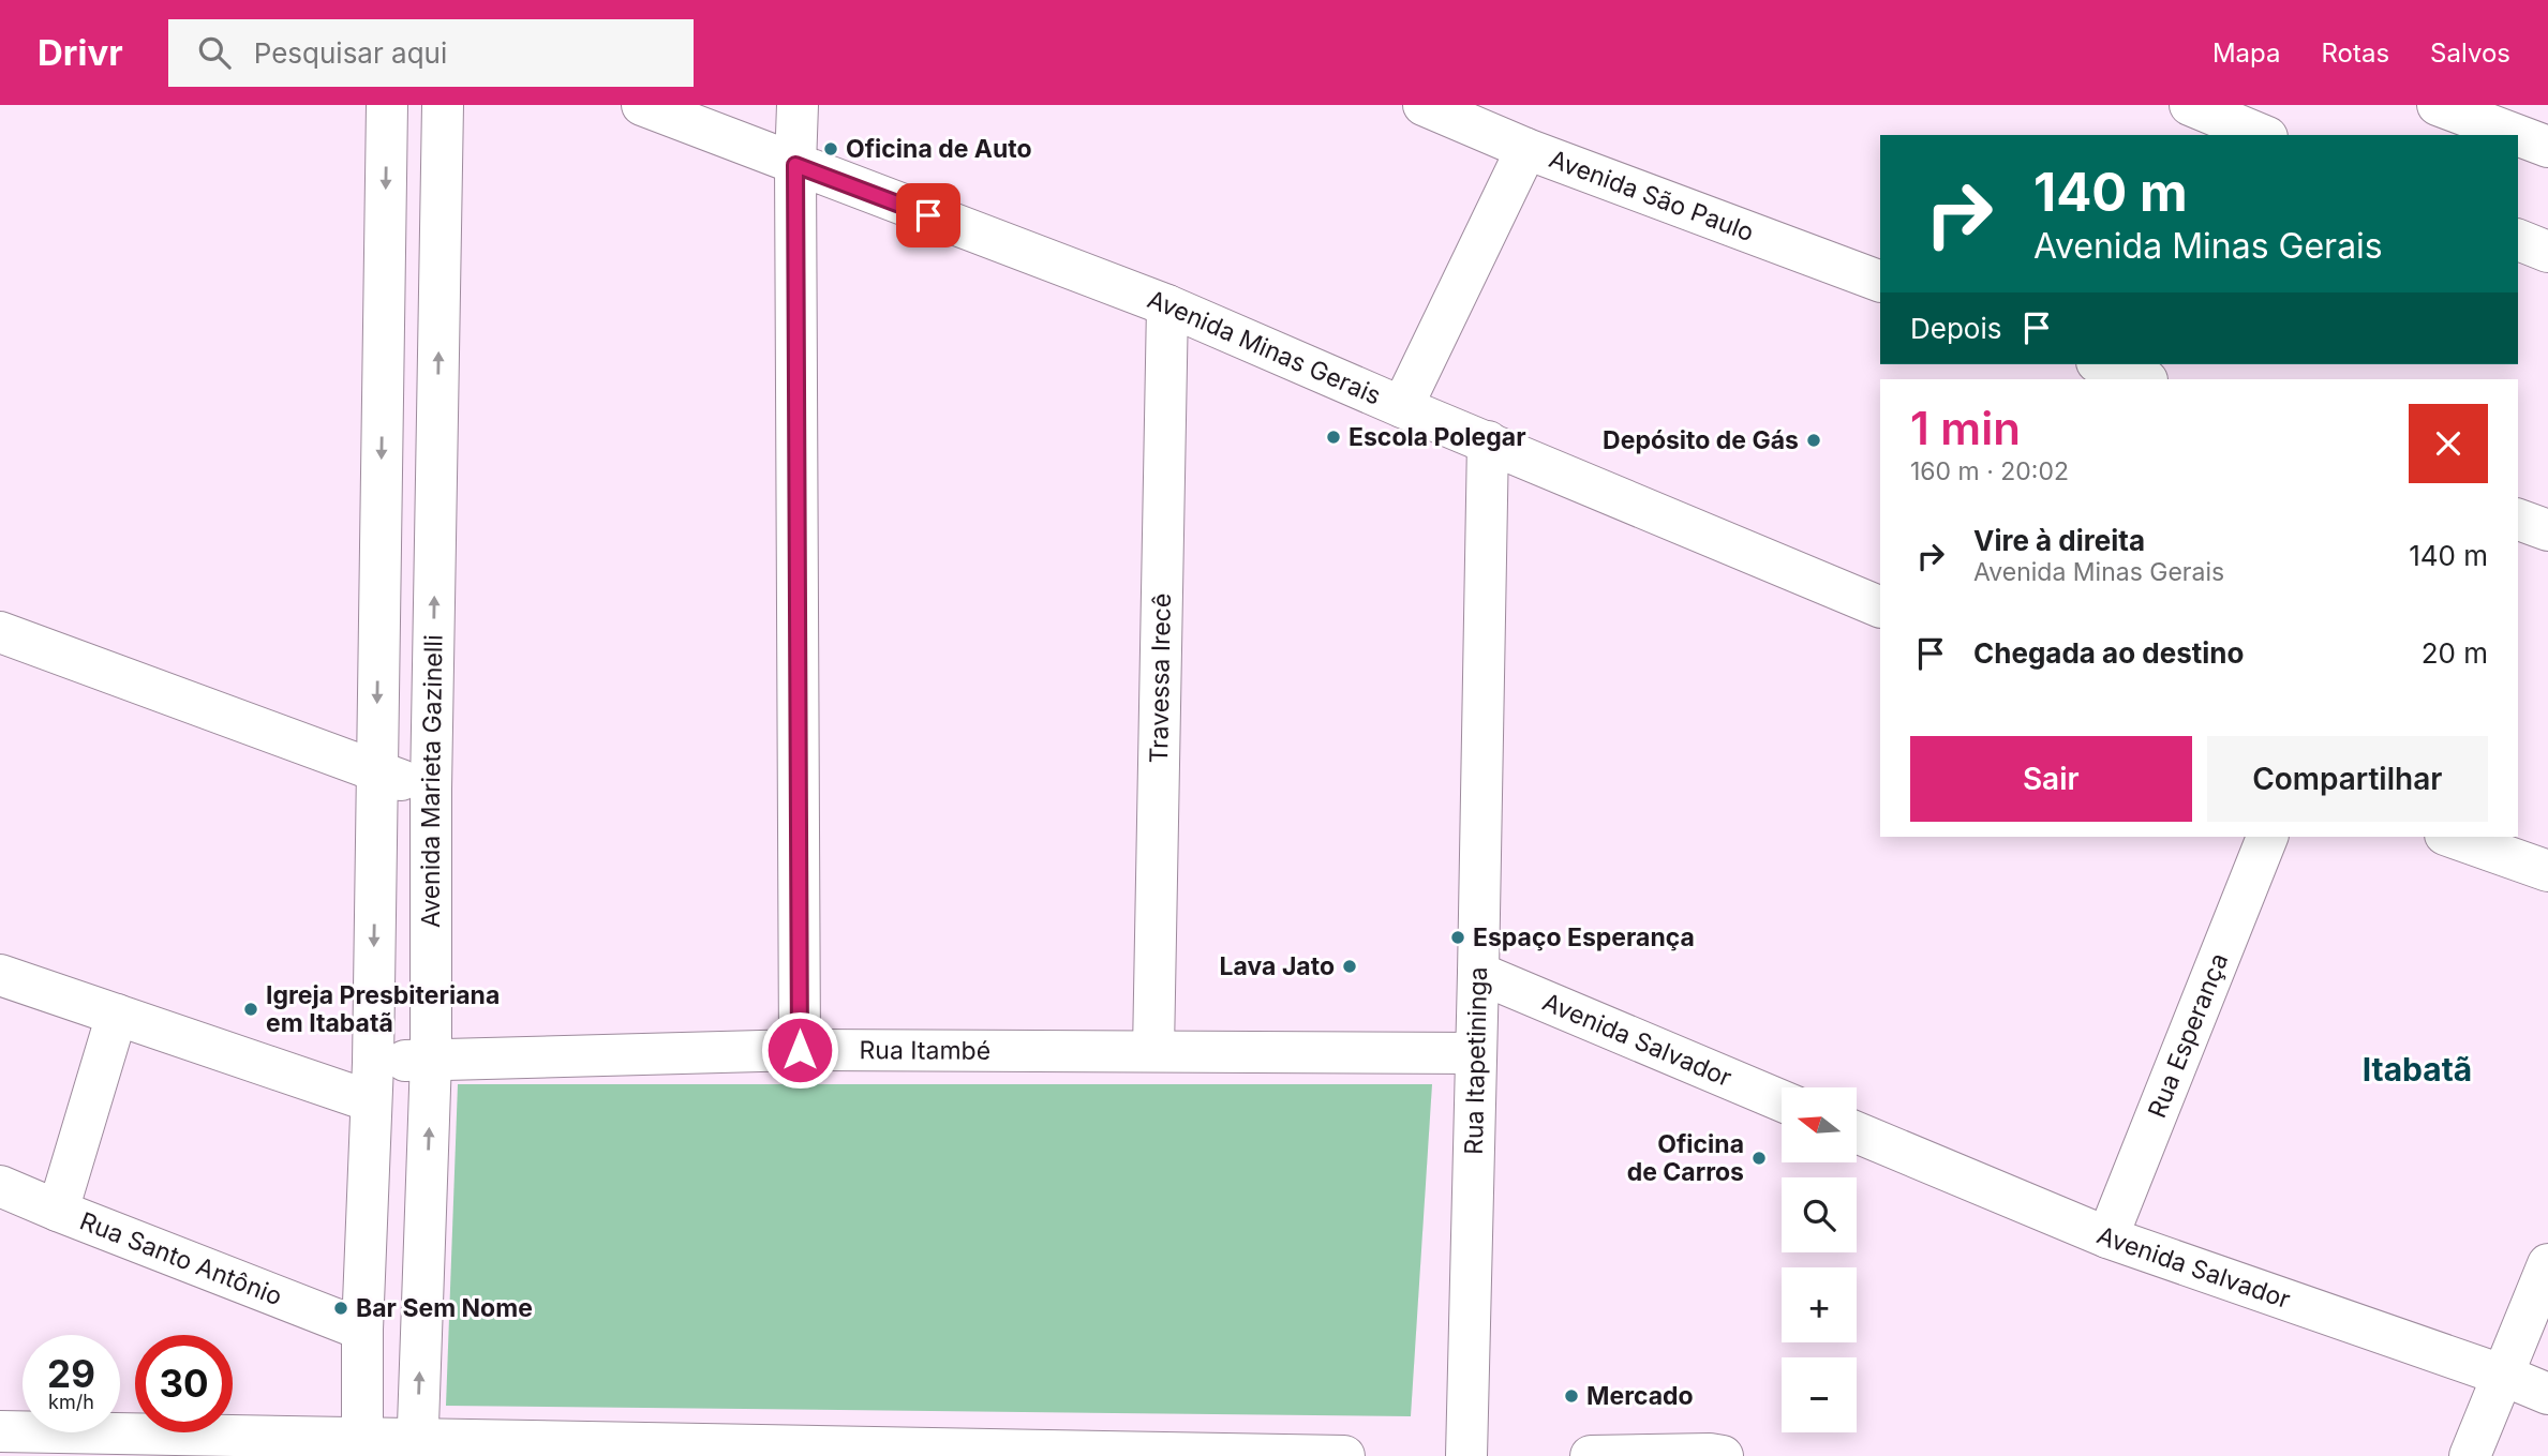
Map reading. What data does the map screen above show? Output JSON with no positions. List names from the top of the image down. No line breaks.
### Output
{"streets":{"street":["Avenida São Paulo","Avenida Minas Gerais","Travessa Irecê","Avenida Marieta Gazinelli","Rua Esperança","Avenida Salvador","Rua Itambé","Rua Itapetininga","Rua Santo Antônio"]},"crossings":[["Avenida Minas Gerais","Travessa Irecê"],["Avenida Minas Gerais","Rua Itapetininga"],["Travessa Irecê","Rua Itambé"],["Avenida Marieta Gazinelli","Rua Itambé"],["Rua Esperança","Avenida Salvador"],["Avenida Salvador","Rua Itapetininga"],["Rua Itambé","Rua Itapetininga"]],"districts":["Itabatã"],"places":["Oficina de Auto","Escola Polegar","Depósito de Gás","Espaço Esperança","Lava Jato","Igreja Presbiteriana em Itabatã","Oficina de Carros","Bar Sem Nome","Mercado"],"north":"left","page":{"header":"Drivr","search":"Pesquisar aqui","nav":["Mapa","Rotas","Salvos"],"turn":["140 m","Avenida Minas Gerais"],"then":"Depois","heading":["1 min","160 m · 20:02"],"list":[{"name":"Vire à direita","note":"Avenida Minas Gerais","value":"140 m"},{"name":"Chegada ao destino","value":"20 m"}],"buttons":["Sair","Compartilhar"],"map_buttons":["+","−"],"speed":"29 km/h","limit":"30"}}
